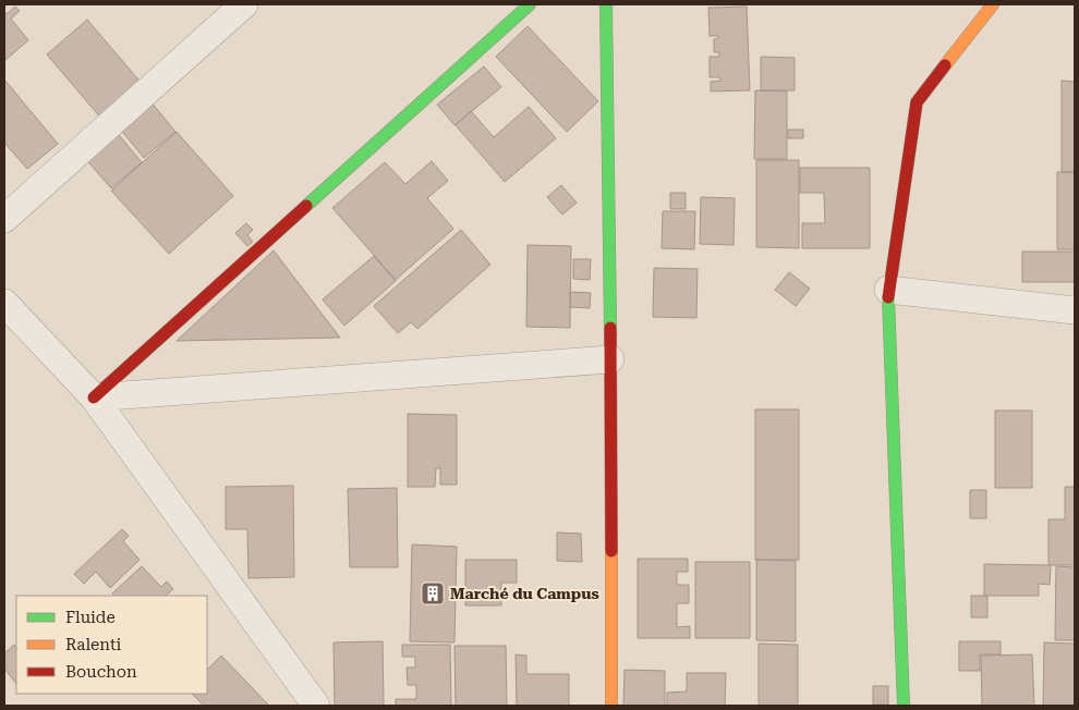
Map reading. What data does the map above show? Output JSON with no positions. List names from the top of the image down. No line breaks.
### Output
{"places":{"building":["Marché du Campus"]},"legend":["Fluide","Ralenti","Bouchon"]}
